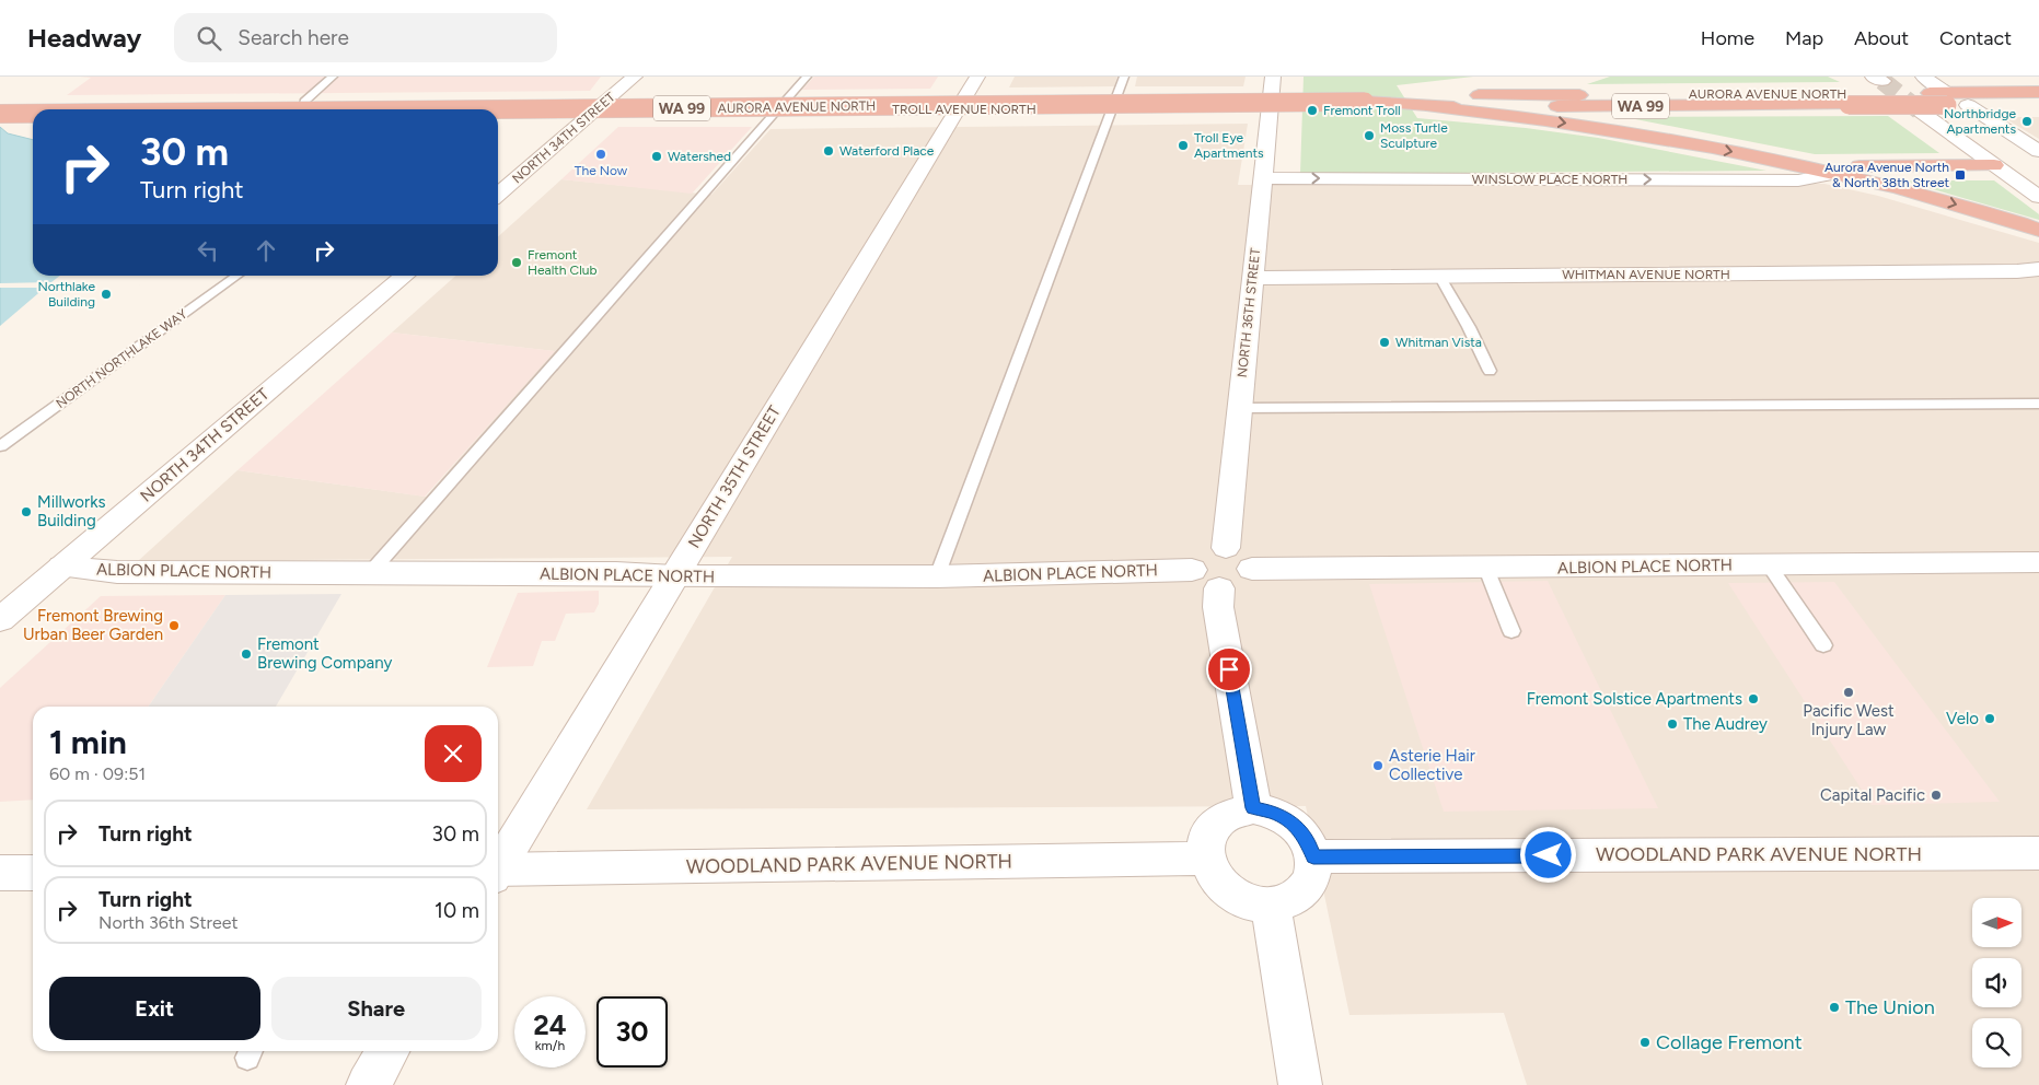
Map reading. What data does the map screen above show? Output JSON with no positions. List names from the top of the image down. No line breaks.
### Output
{"streets":{"highway":["AURORA AVENUE NORTH","WA 99"],"street":["TROLL AVENUE NORTH","NORTH 34TH STREET","WINSLOW PLACE NORTH","WHITMAN AVENUE NORTH","NORTH 36TH STREET","NORTH 35TH STREET","ALBION PLACE NORTH","WOODLAND PARK AVENUE NORTH"],"lane":["NORTH NORTHLAKE WAY"]},"crossings":[["TROLL AVENUE NORTH","NORTH 34TH STREET"],["TROLL AVENUE NORTH","NORTH 36TH STREET"],["TROLL AVENUE NORTH","NORTH 35TH STREET"],["NORTH 34TH STREET","ALBION PLACE NORTH"],["WINSLOW PLACE NORTH","NORTH 36TH STREET"],["WHITMAN AVENUE NORTH","NORTH 36TH STREET"],["NORTH 36TH STREET","ALBION PLACE NORTH"],["NORTH 35TH STREET","ALBION PLACE NORTH"]],"one_way":["WINSLOW PLACE NORTH"],"places":{"other":["Fremont Troll","Northbridge Apartments","Moss Turtle Sculpture","Troll Eye Apartments","Waterford Place","The Now","Watershed","Fremont Health Club","Northlake Building","Whitman Vista","Millworks Building","Fremont Brewing Urban Beer Garden","Fremont Brewing Company","Pacific West Injury Law","Fremont Solstice Apartments","Velo","The Audrey","Asterie Hair Collective","Capital Pacific","The Union","Collage Fremont"],"transit":["Aurora Avenue North & North 38th Street"]},"north":"right","page":{"header":"Headway","search":"Search here","nav":["Home","Map","About","Contact"],"turn":["30 m","Turn right"],"heading":["1 min","60 m · 09:51"],"list":[{"name":"Turn right","value":"30 m"},{"name":"Turn right","note":"North 36th Street","value":"10 m"}],"buttons":["Exit","Share"],"speed":"24 km/h","limit":"30"}}
